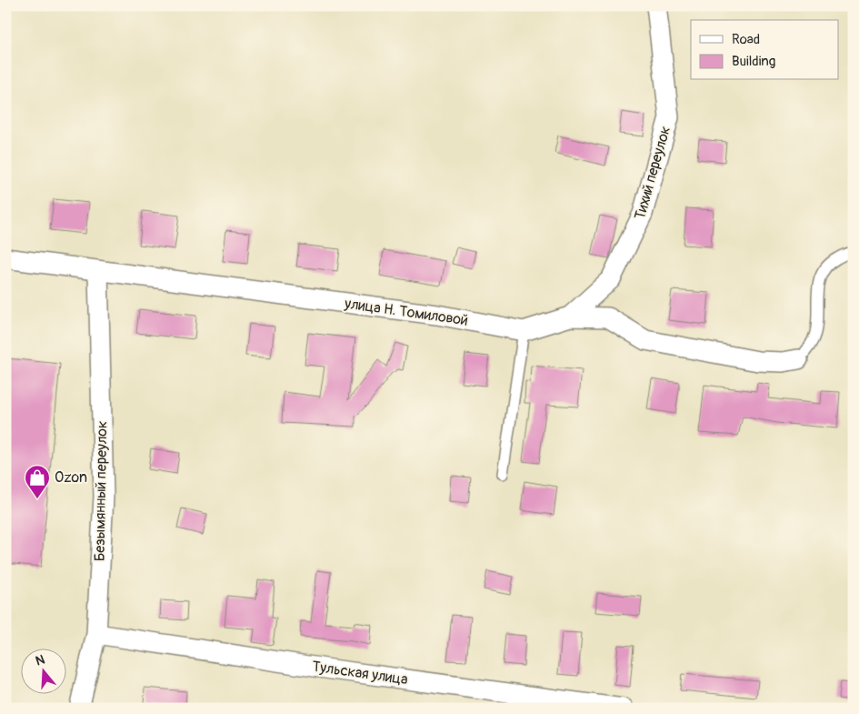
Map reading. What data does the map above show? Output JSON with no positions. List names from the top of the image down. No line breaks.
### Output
{"streets":{"street":["Тихий переулок","улица Н. Томиловой","Безымянный переулок","Тульская улица"]},"crossings":[["Тихий переулок","улица Н. Томиловой"],["улица Н. Томиловой","Безымянный переулок"],["Безымянный переулок","Тульская улица"]],"places":{"shop":["Ozon"]},"legend":["Road","Building"],"north":"top"}
